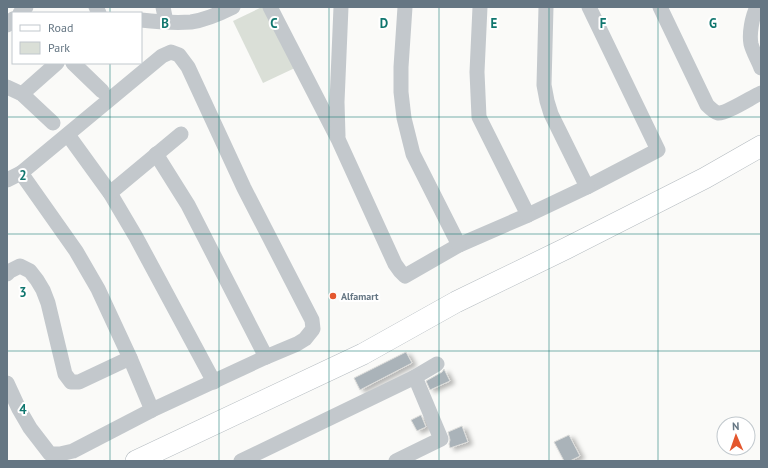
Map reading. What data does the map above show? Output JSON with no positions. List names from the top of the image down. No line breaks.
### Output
{"places":["Alfamart"],"legend":["Road","Park"],"north":"top","grid":{"columns":["B","C","D","E","F","G"],"rows":["2","3","4"]}}
